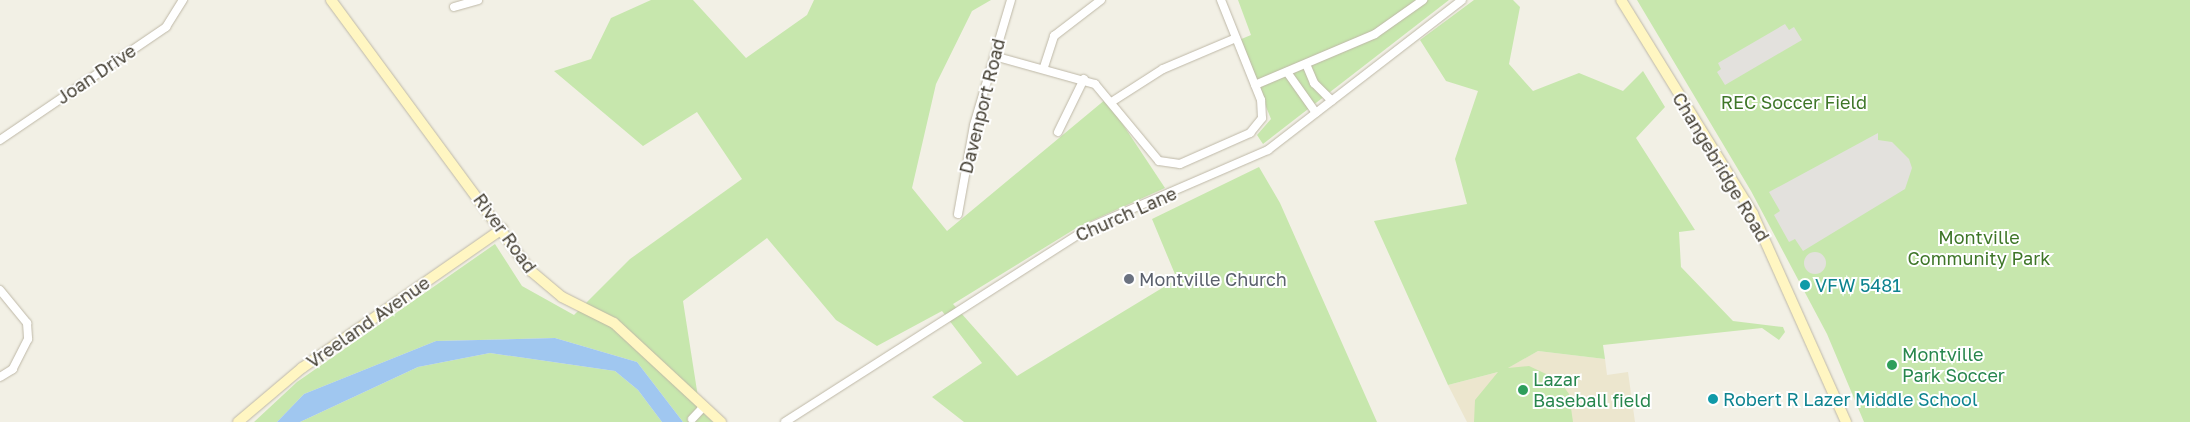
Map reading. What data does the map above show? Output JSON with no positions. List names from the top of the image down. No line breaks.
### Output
{"streets":{"street":["Joan Drive","Davenport Road","Changebridge Road","Church Lane","River Road","Vreeland Avenue"]},"crossings":[["River Road","Vreeland Avenue"]],"parks":["REC Soccer Field","Montville Community Park"],"places":["Montville Church","VFW 5481","Montville Park Soccer","Lazar Baseball field","Robert R Lazer Middle School"]}
